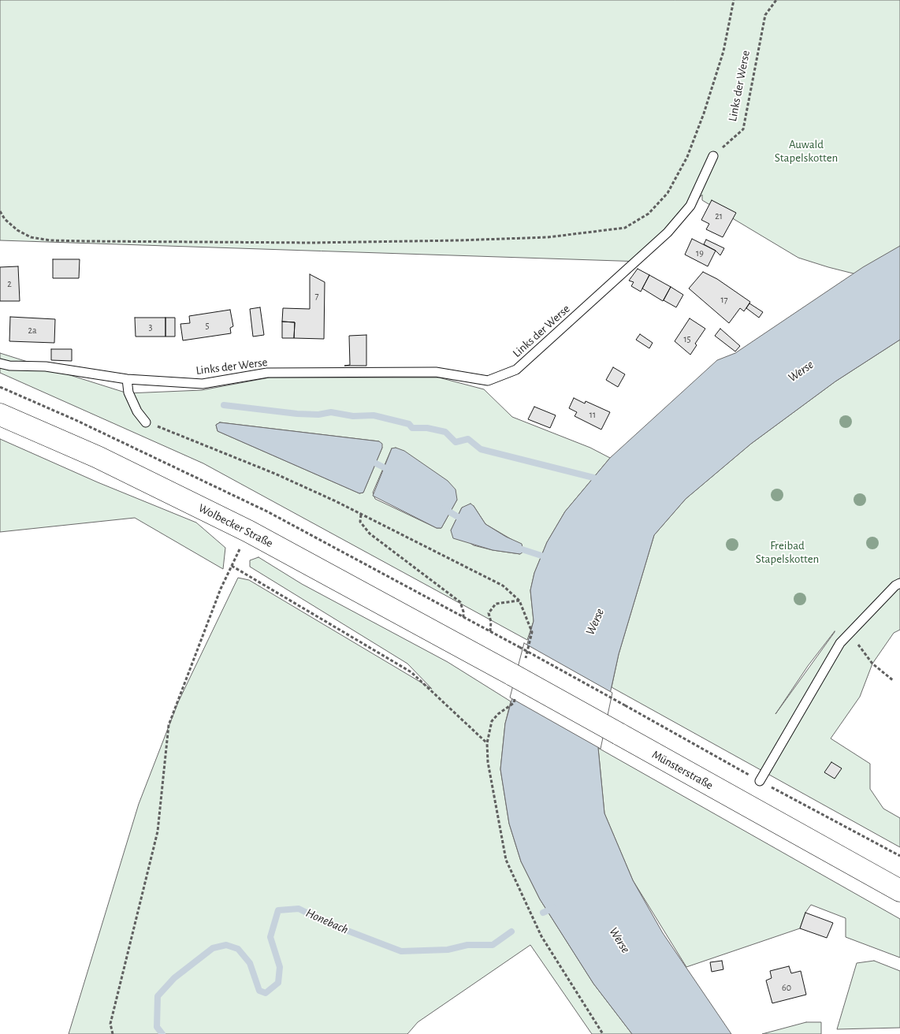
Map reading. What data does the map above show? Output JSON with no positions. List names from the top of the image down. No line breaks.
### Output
{"streets":{"main road":["Wolbecker Straße","Münsterstraße"],"lane":["Links der Werse"]},"crossings":[["Wolbecker Straße","Münsterstraße"]],"water":["Werse","Honebach"],"parks":["Auwald Stapelskotten","Freibad Stapelskotten"],"house_numbers":["21","19","2","7","17","5","3","2a","15","11","60"]}
